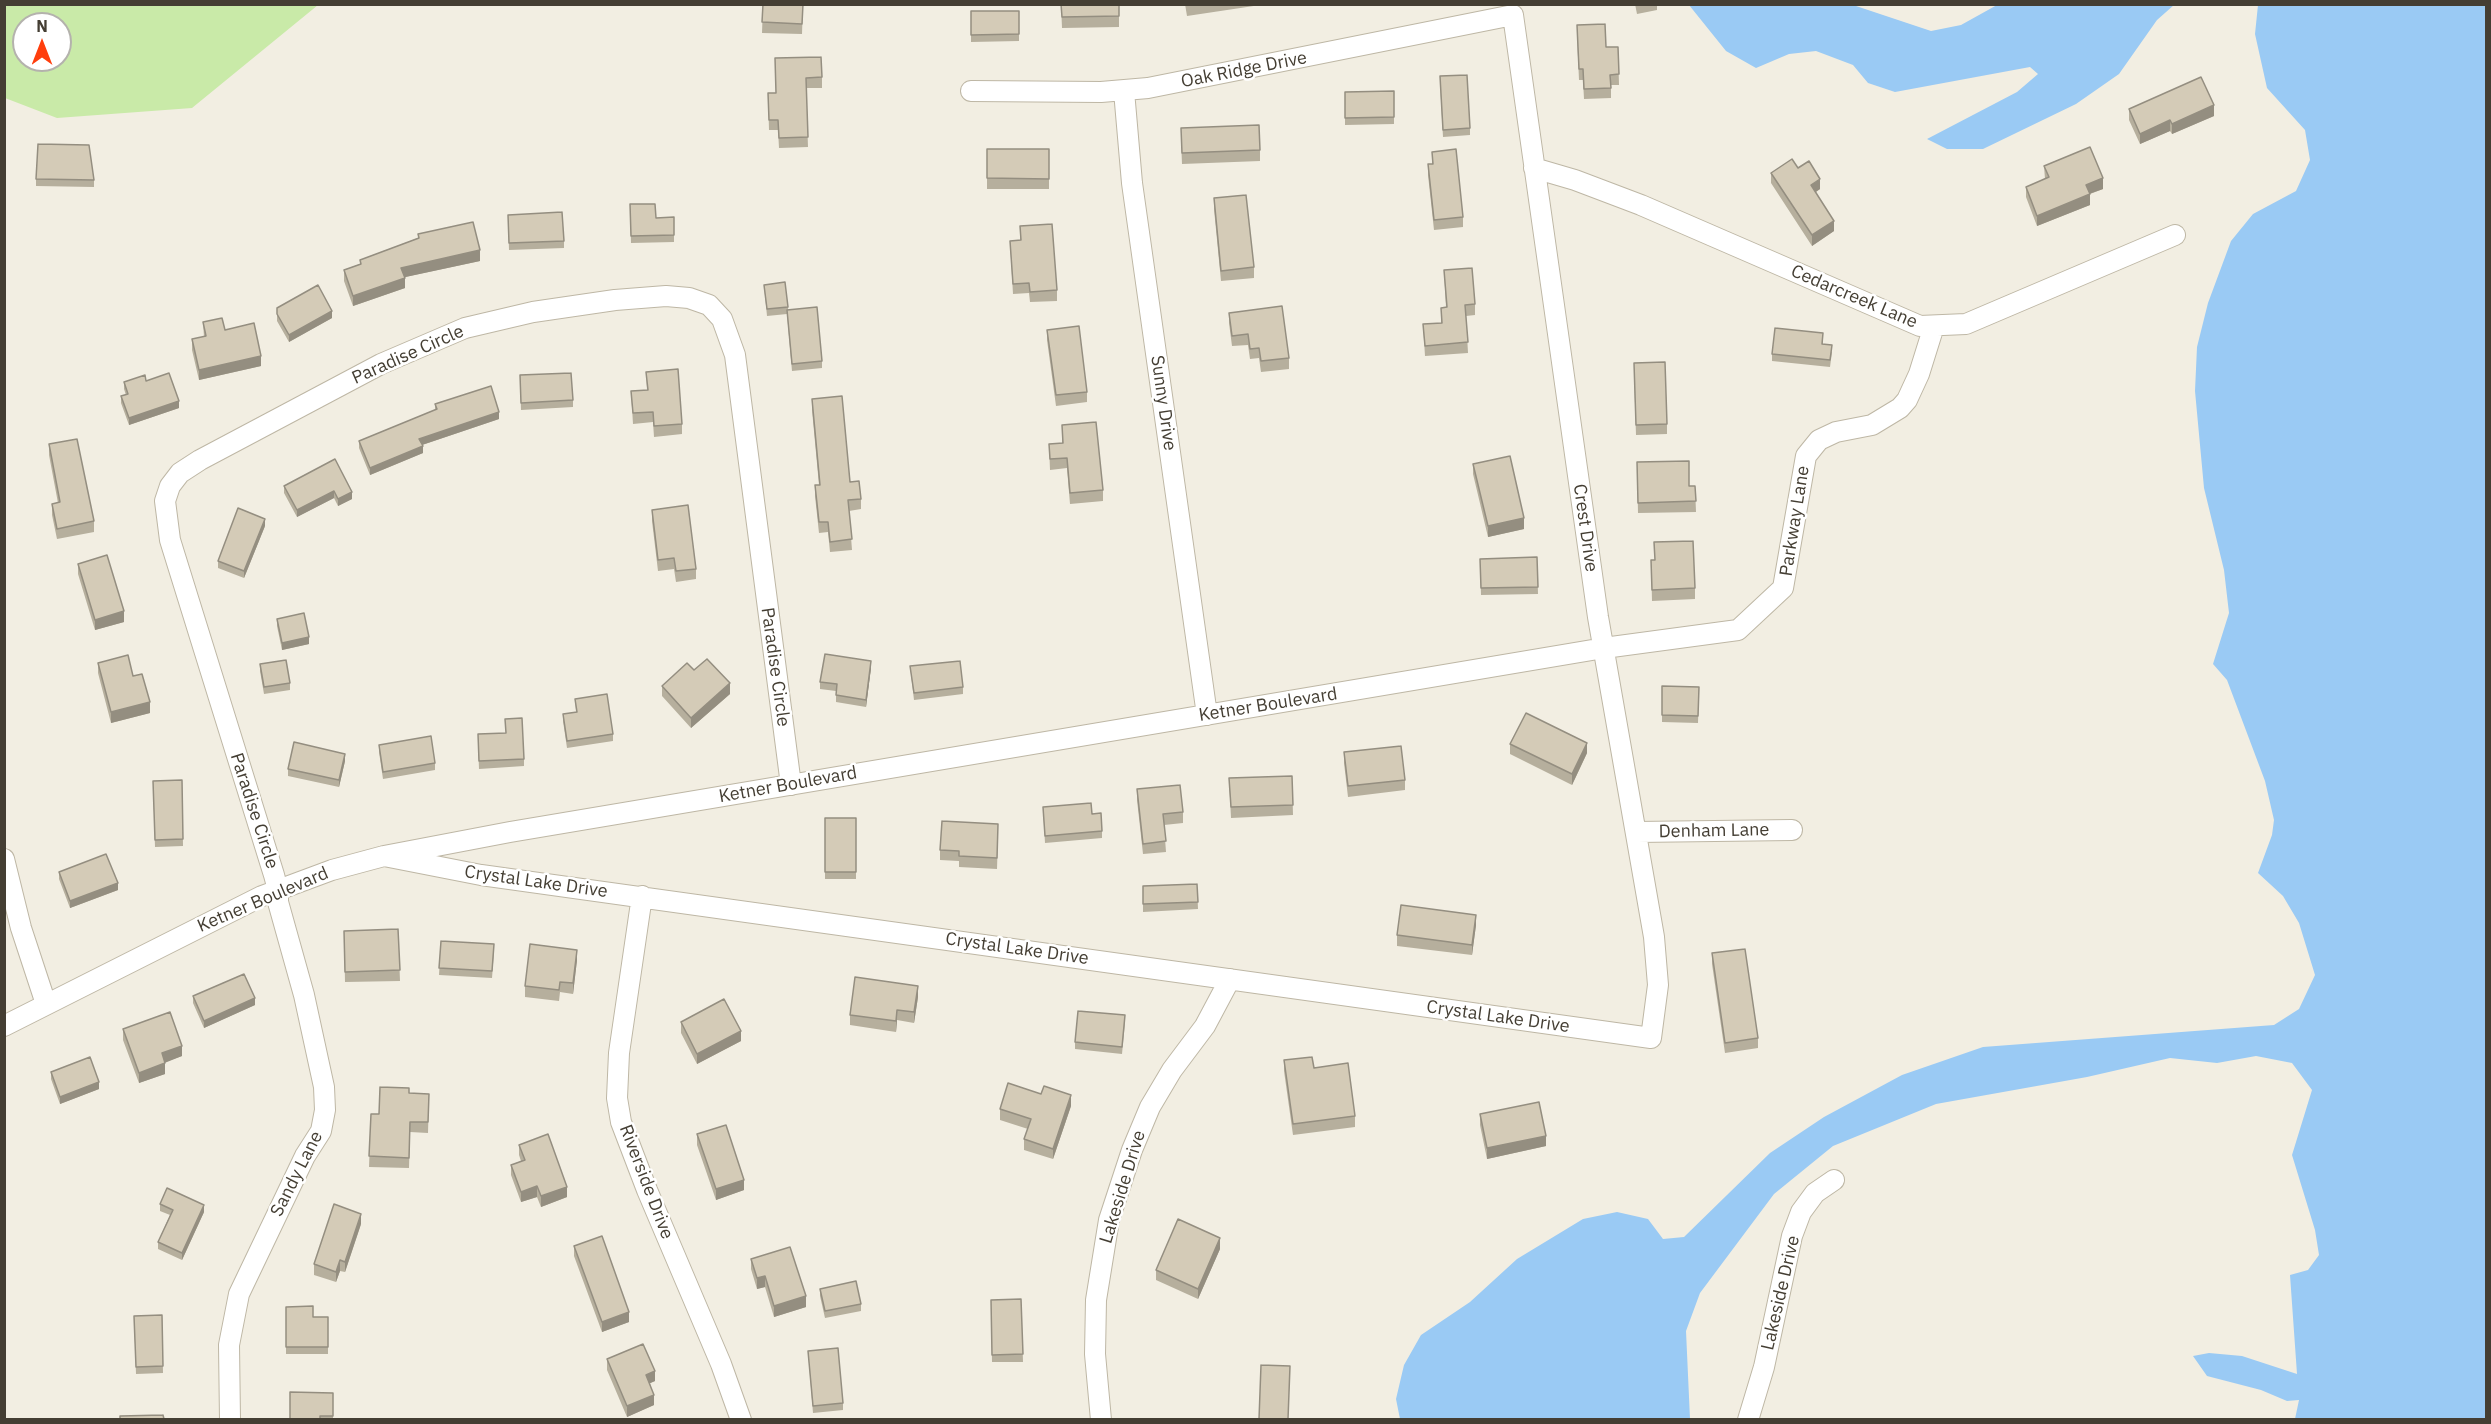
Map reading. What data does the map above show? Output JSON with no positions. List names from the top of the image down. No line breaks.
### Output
{"streets":{"street":["Oak Ridge Drive","Cedarcreek Lane","Paradise Circle","Sunny Drive","Parkway Lane","Crest Drive","Ketner Boulevard","Denham Lane","Crystal Lake Drive","Sandy Lane","Riverside Drive","Lakeside Drive"]},"crossings":[["Oak Ridge Drive","Sunny Drive"],["Oak Ridge Drive","Crest Drive"],["Cedarcreek Lane","Parkway Lane"],["Cedarcreek Lane","Crest Drive"],["Paradise Circle","Ketner Boulevard"],["Paradise Circle","Sandy Lane"],["Sunny Drive","Ketner Boulevard"],["Parkway Lane","Crest Drive"],["Parkway Lane","Ketner Boulevard"],["Crest Drive","Ketner Boulevard"],["Crest Drive","Denham Lane"],["Crest Drive","Crystal Lake Drive"],["Ketner Boulevard","Crystal Lake Drive"],["Ketner Boulevard","Sandy Lane"],["Crystal Lake Drive","Riverside Drive"],["Crystal Lake Drive","Lakeside Drive"]],"north":"top"}
